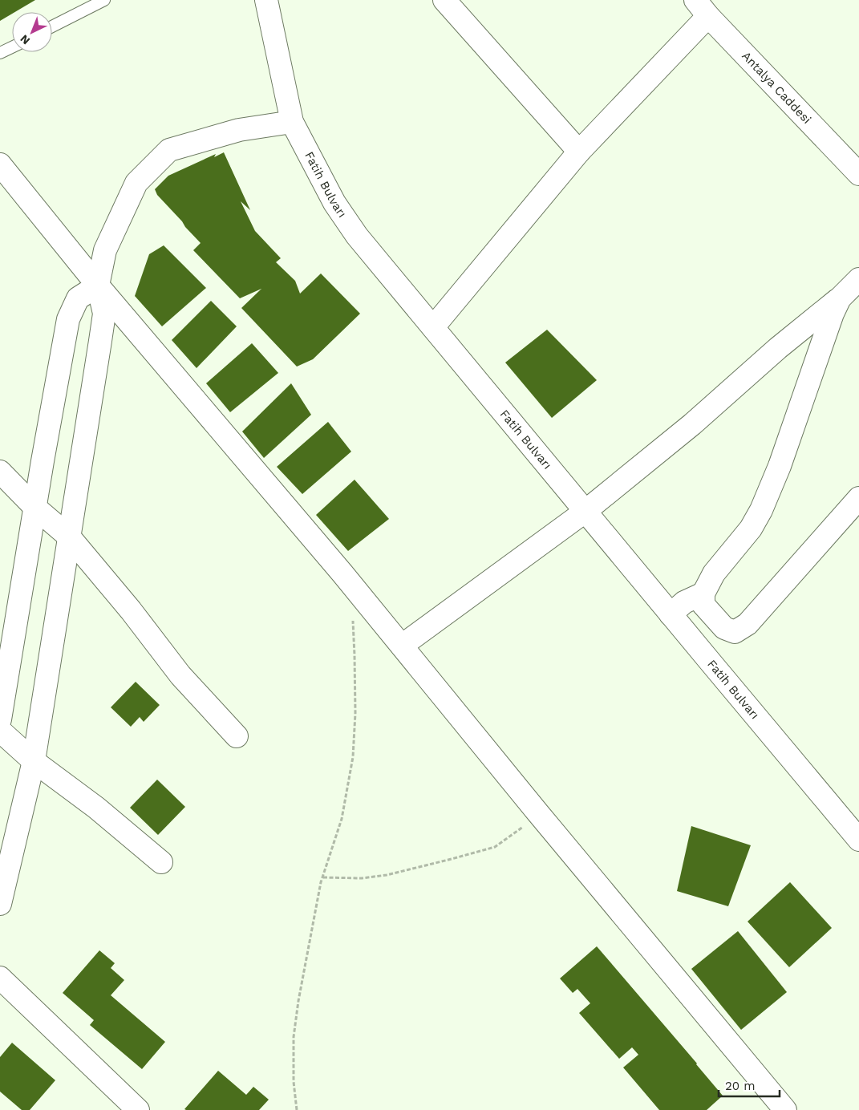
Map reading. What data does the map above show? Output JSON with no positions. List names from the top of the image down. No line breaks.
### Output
{"streets":{"street":["Antalya Caddesi","Fatih Bulvarı"]},"scale_bar":"20 m","north":"bottom left"}
